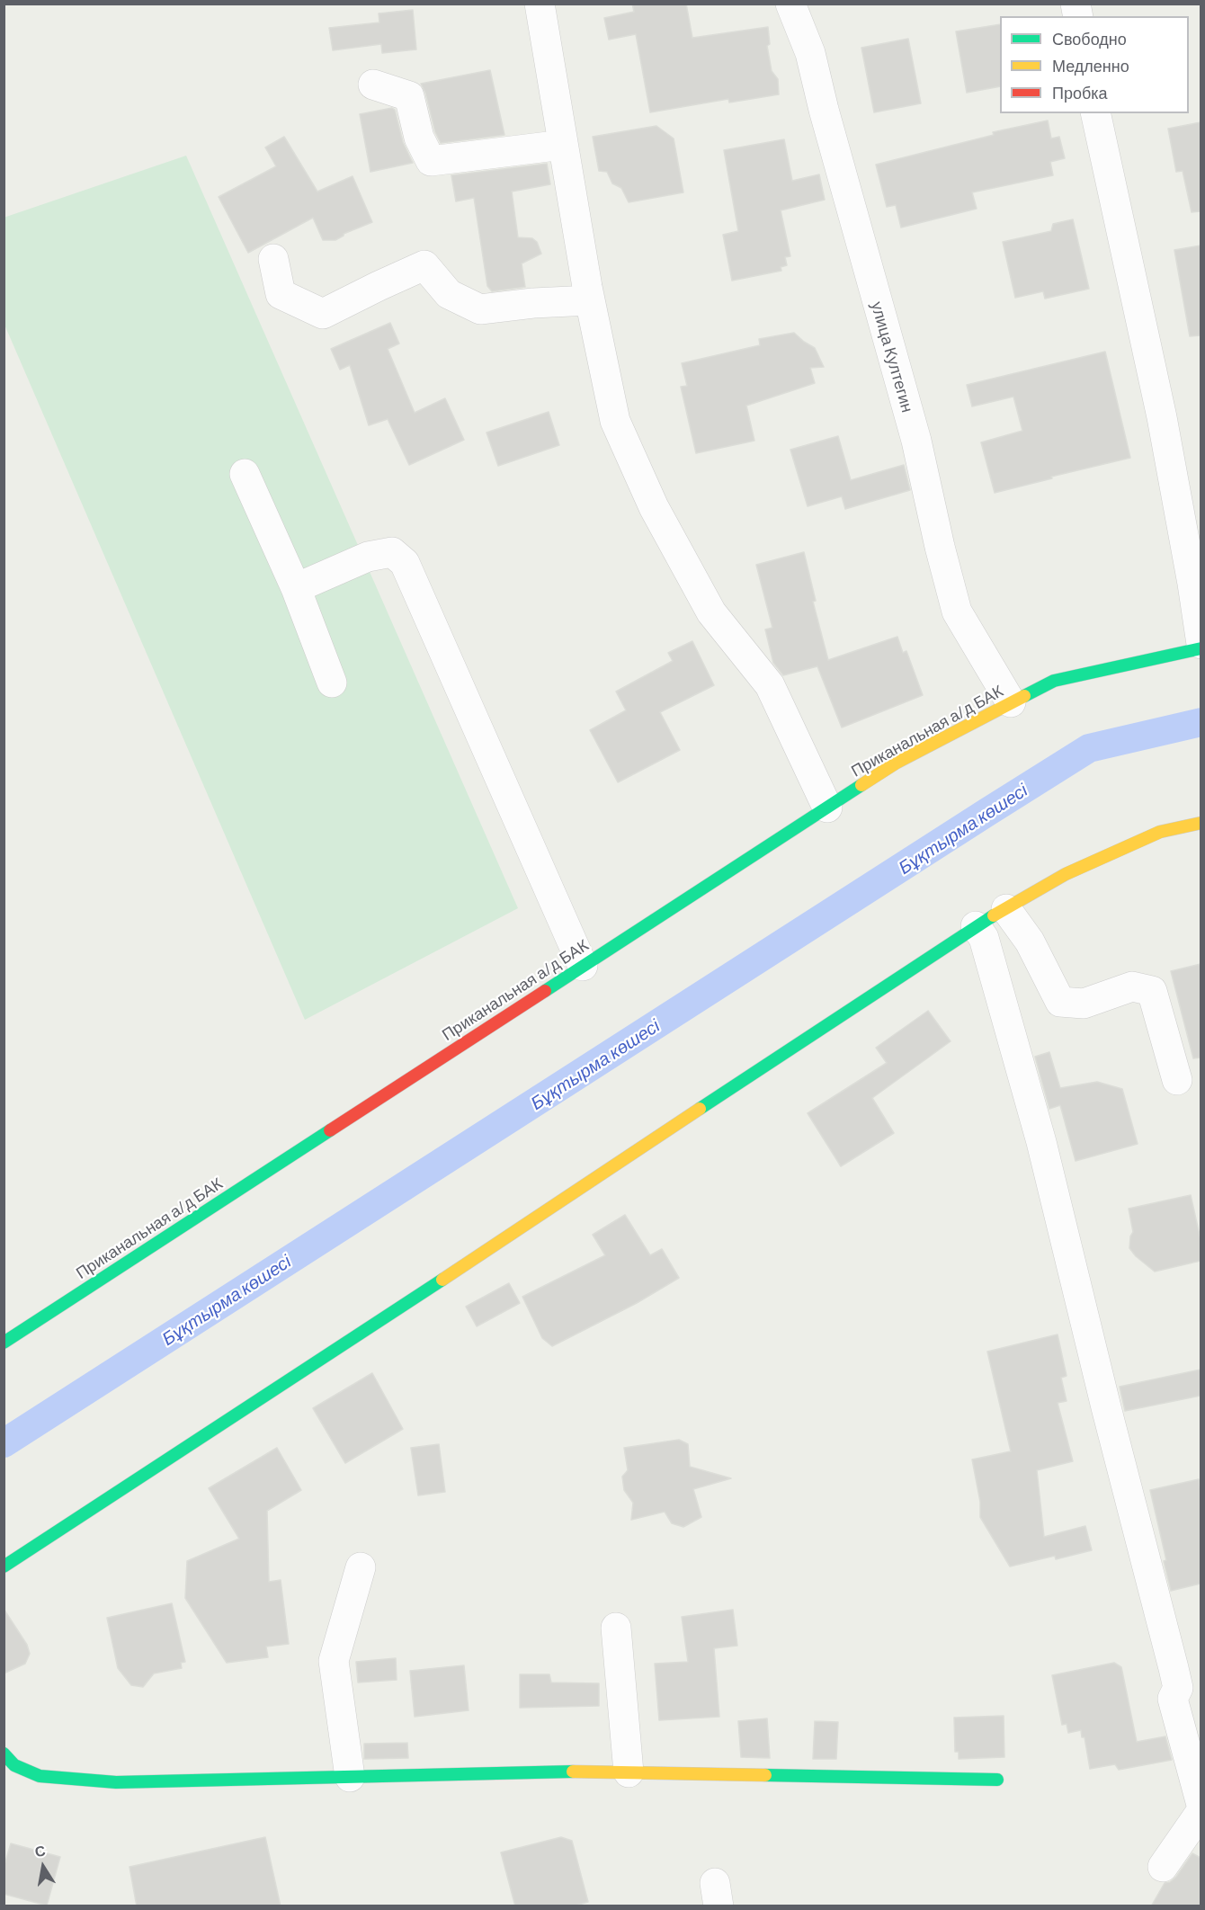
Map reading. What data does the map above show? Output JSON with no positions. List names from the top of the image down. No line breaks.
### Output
{"streets":{"street":["улица Култегин","Приканальная а/д БАК"]},"crossings":[["улица Култегин","Приканальная а/д БАК"]],"water":["Бұқтырма көшесі"],"legend":["Свободно","Медленно","Пробка"],"north":"top"}
